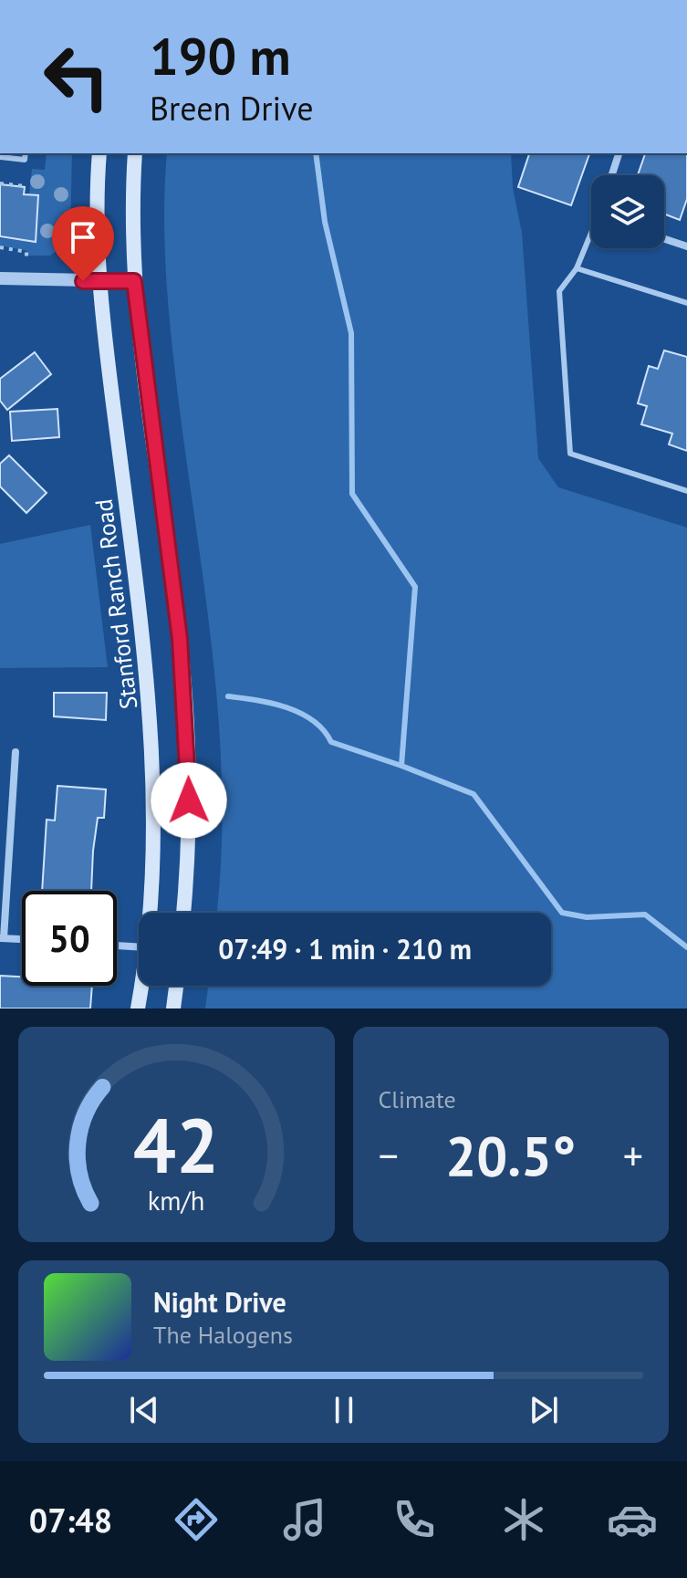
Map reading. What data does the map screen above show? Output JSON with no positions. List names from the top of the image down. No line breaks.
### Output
{"streets":{"main road":["Stanford Ranch Road"]},"page":{"turn":["190 m","Breen Drive"],"limit":"50","trip":"07:49 · 1 min · 210 m","tile":"Climate","heat":["−","20.5°","+"],"song":["Night Drive","The Halogens"],"tabs":"07:48","gauge":["42","km/h"]}}
